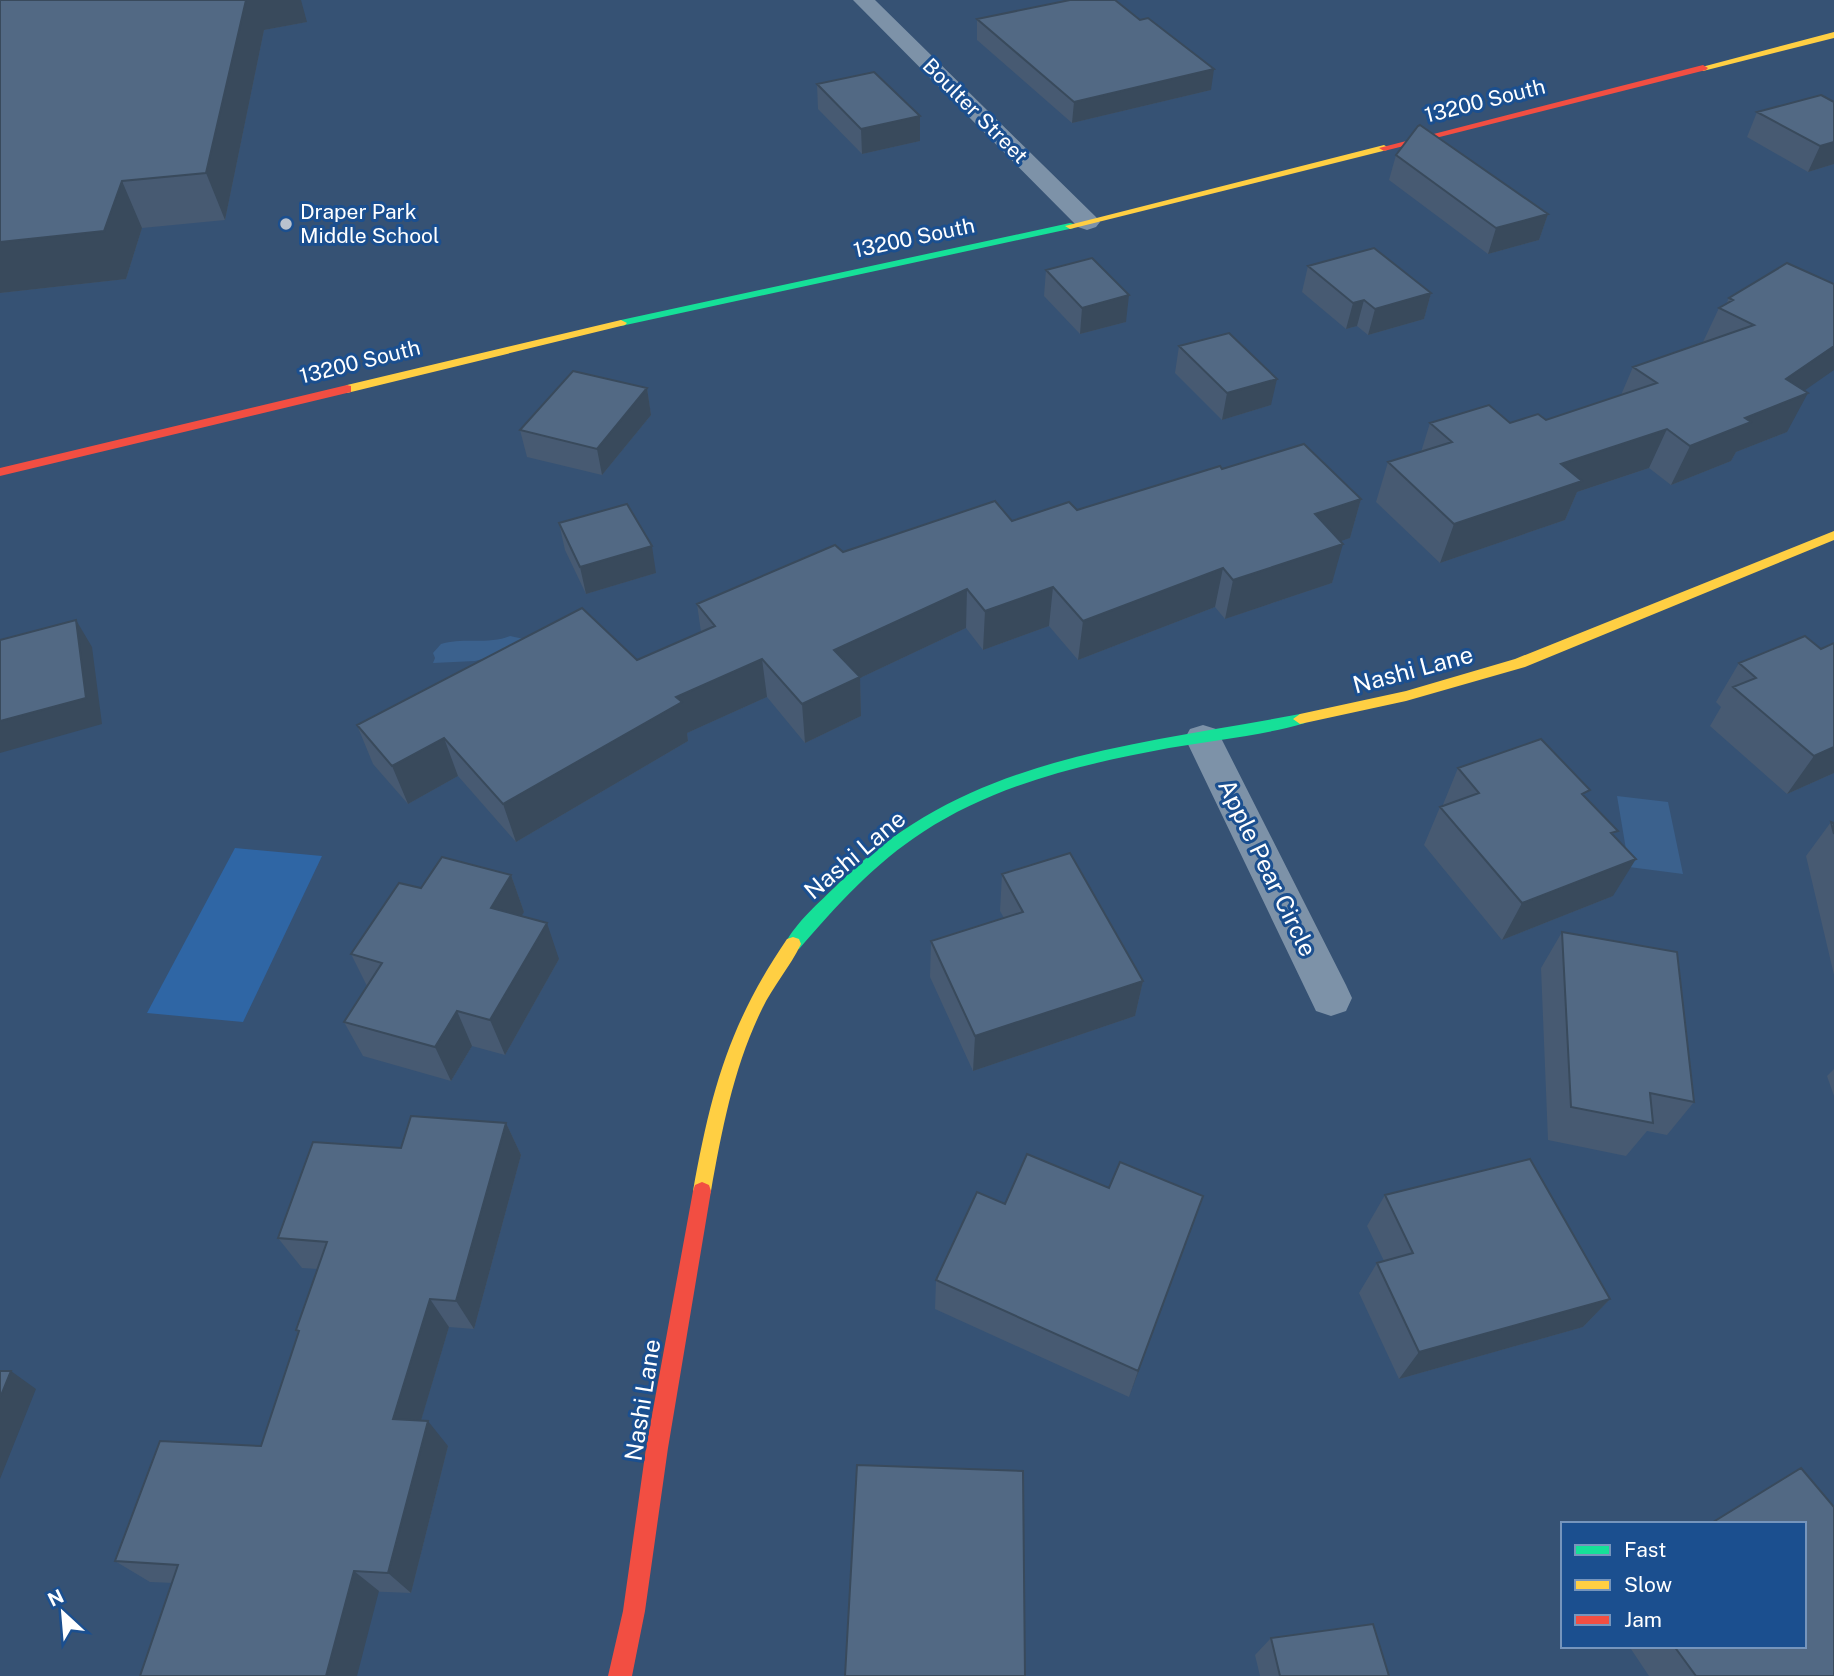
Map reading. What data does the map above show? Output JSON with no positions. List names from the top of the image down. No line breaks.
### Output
{"streets":{"street":["13200 South","Boulter Street","Nashi Lane","Apple Pear Circle"]},"crossings":[["13200 South","Boulter Street"],["Nashi Lane","Apple Pear Circle"]],"places":["Draper Park Middle School"],"legend":["Fast","Slow","Jam"],"north":"top left"}
